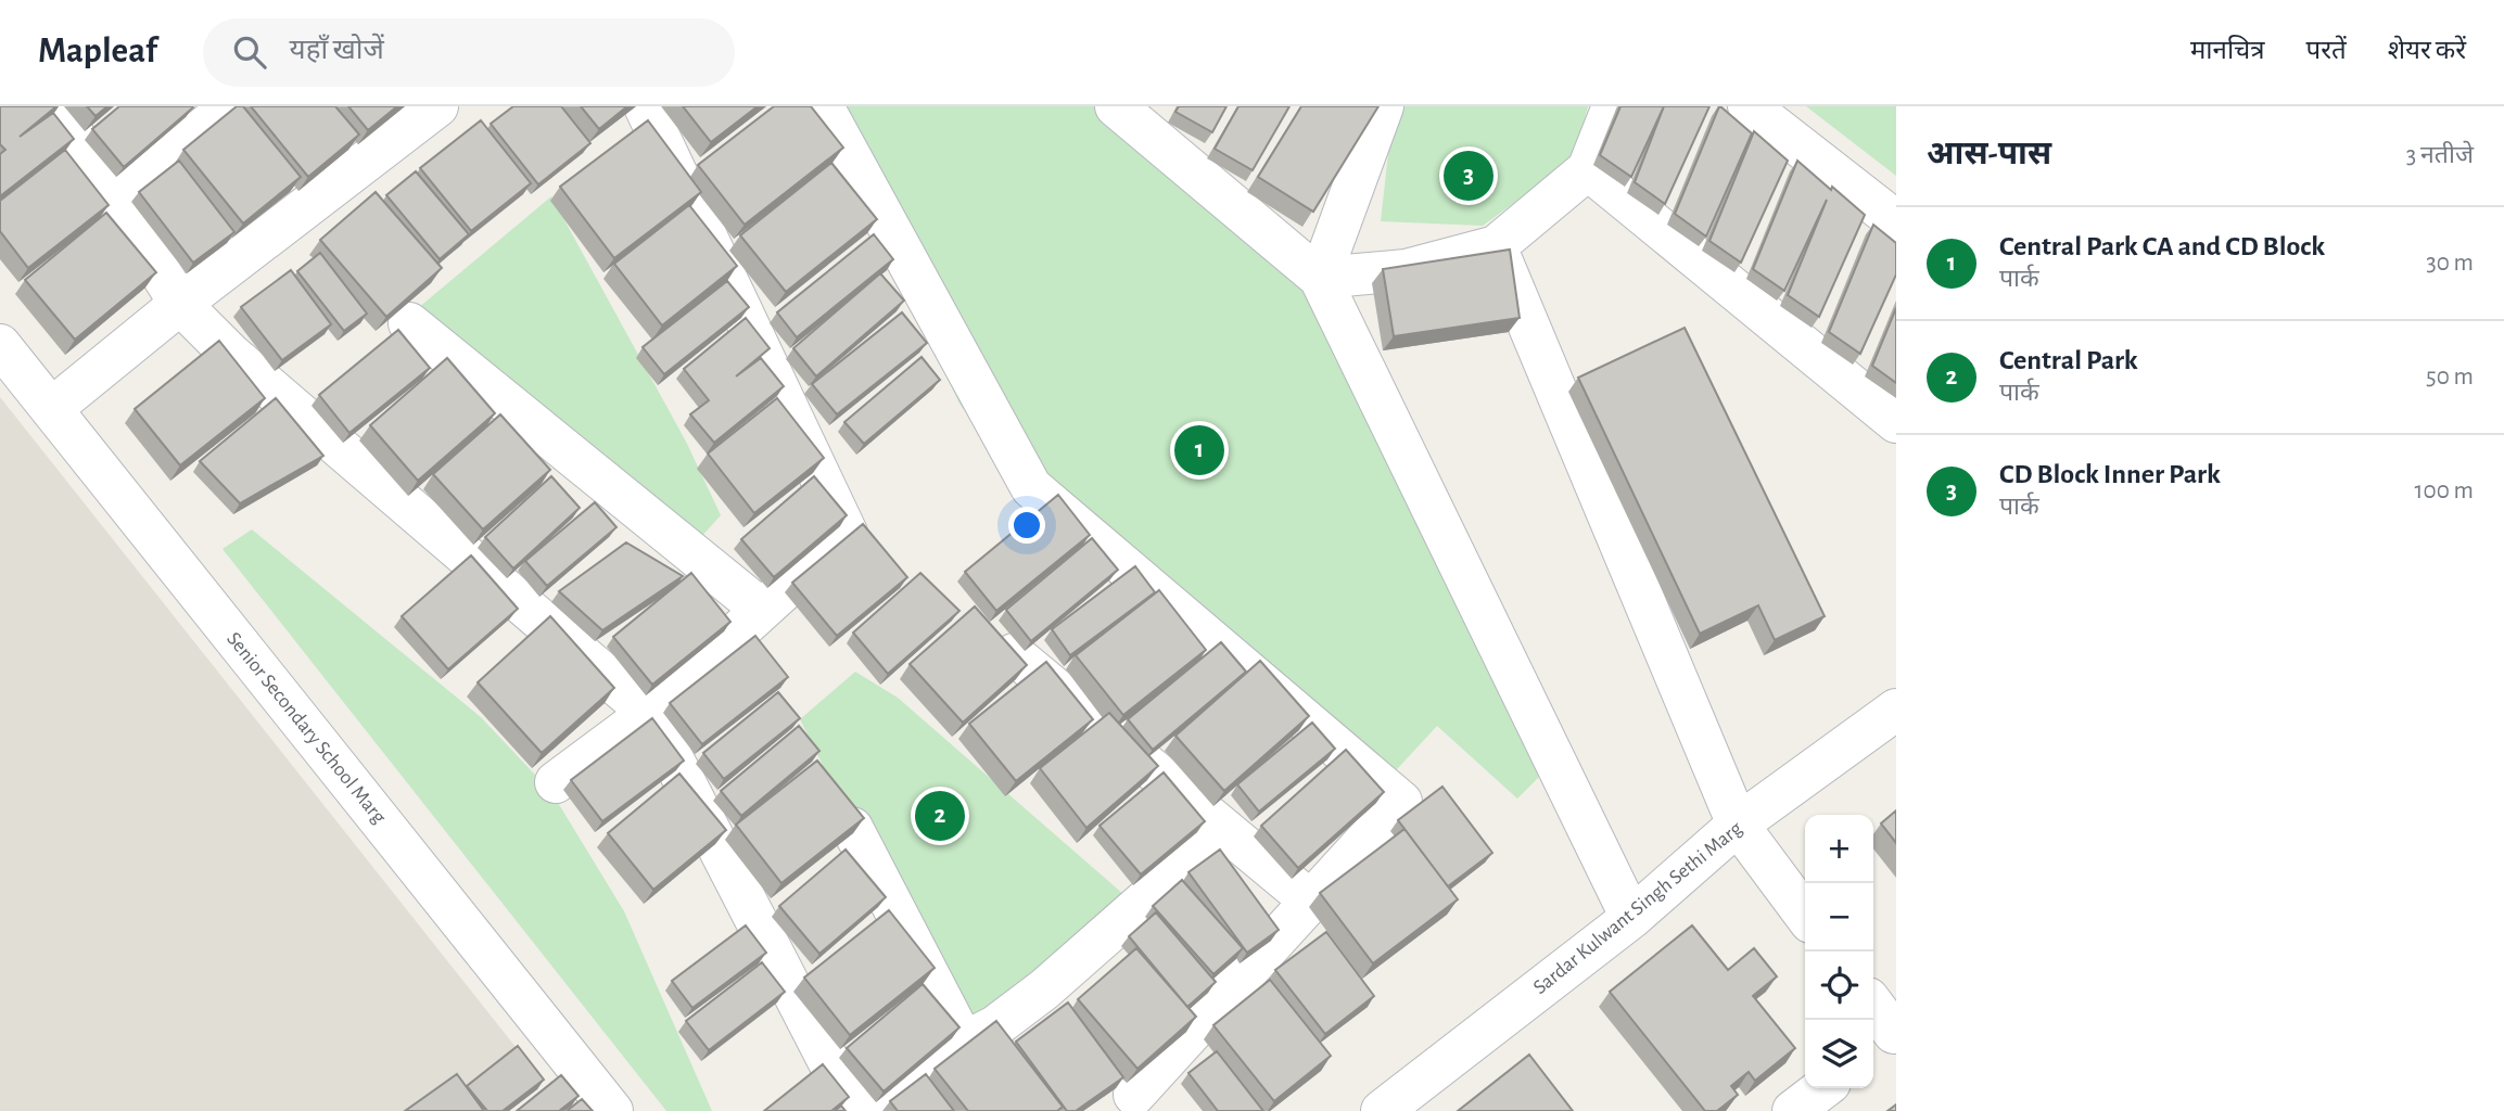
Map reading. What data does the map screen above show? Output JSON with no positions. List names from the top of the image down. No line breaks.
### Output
{"streets":{"street":["Senior Secondary School Marg","Sardar Kulwant Singh Sethi Marg"]},"page":{"header":"Mapleaf","search":"यहाँ खोजें","nav":["मानचित्र","परतें","शेयर करें"],"heading":["आस-पास","3 नतीजे"],"pins":["3","1","2"],"list":[{"mark":"1","name":"Central Park CA and CD Block","note":"पार्क","value":"30 m"},{"mark":"2","name":"Central Park","note":"पार्क","value":"50 m"},{"mark":"3","name":"CD Block Inner Park","note":"पार्क","value":"100 m"}],"map_buttons":["+","−"]}}
